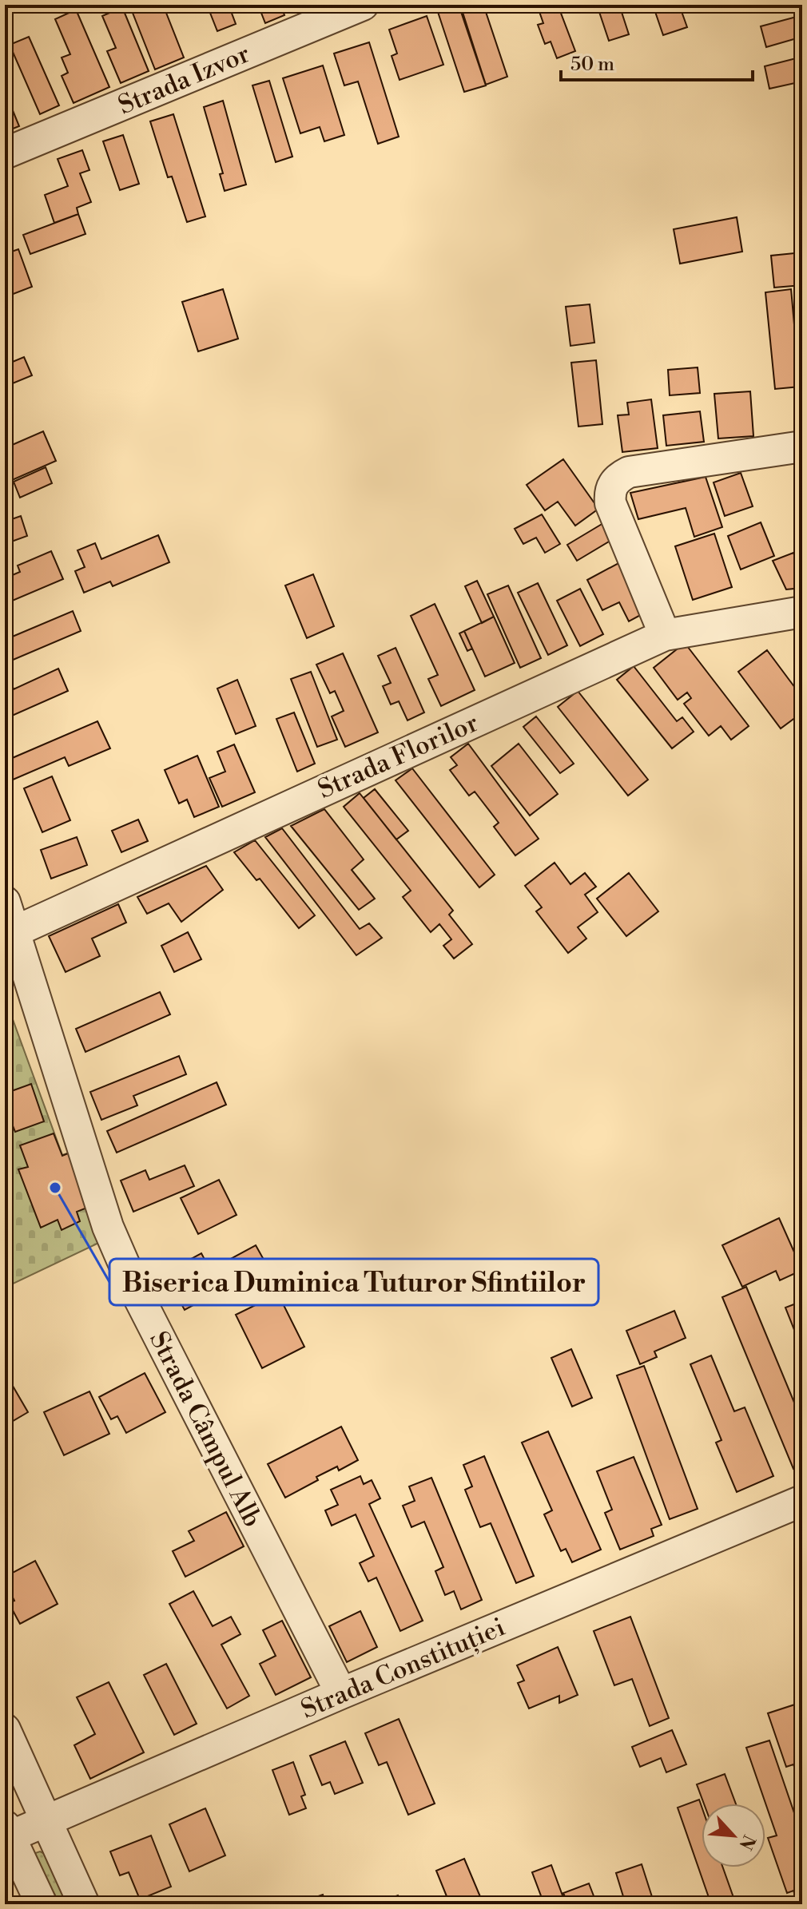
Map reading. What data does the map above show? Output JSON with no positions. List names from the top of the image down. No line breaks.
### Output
{"streets":{"street":["Strada Izvor","Strada Florilor","Strada Câmpul Alb","Strada Constituției"]},"crossings":[["Strada Florilor","Strada Câmpul Alb"],["Strada Câmpul Alb","Strada Constituției"]],"places":["Biserica Duminica Tuturor Sfintiilor"],"scale_bar":"50 m","north":"bottom right"}
